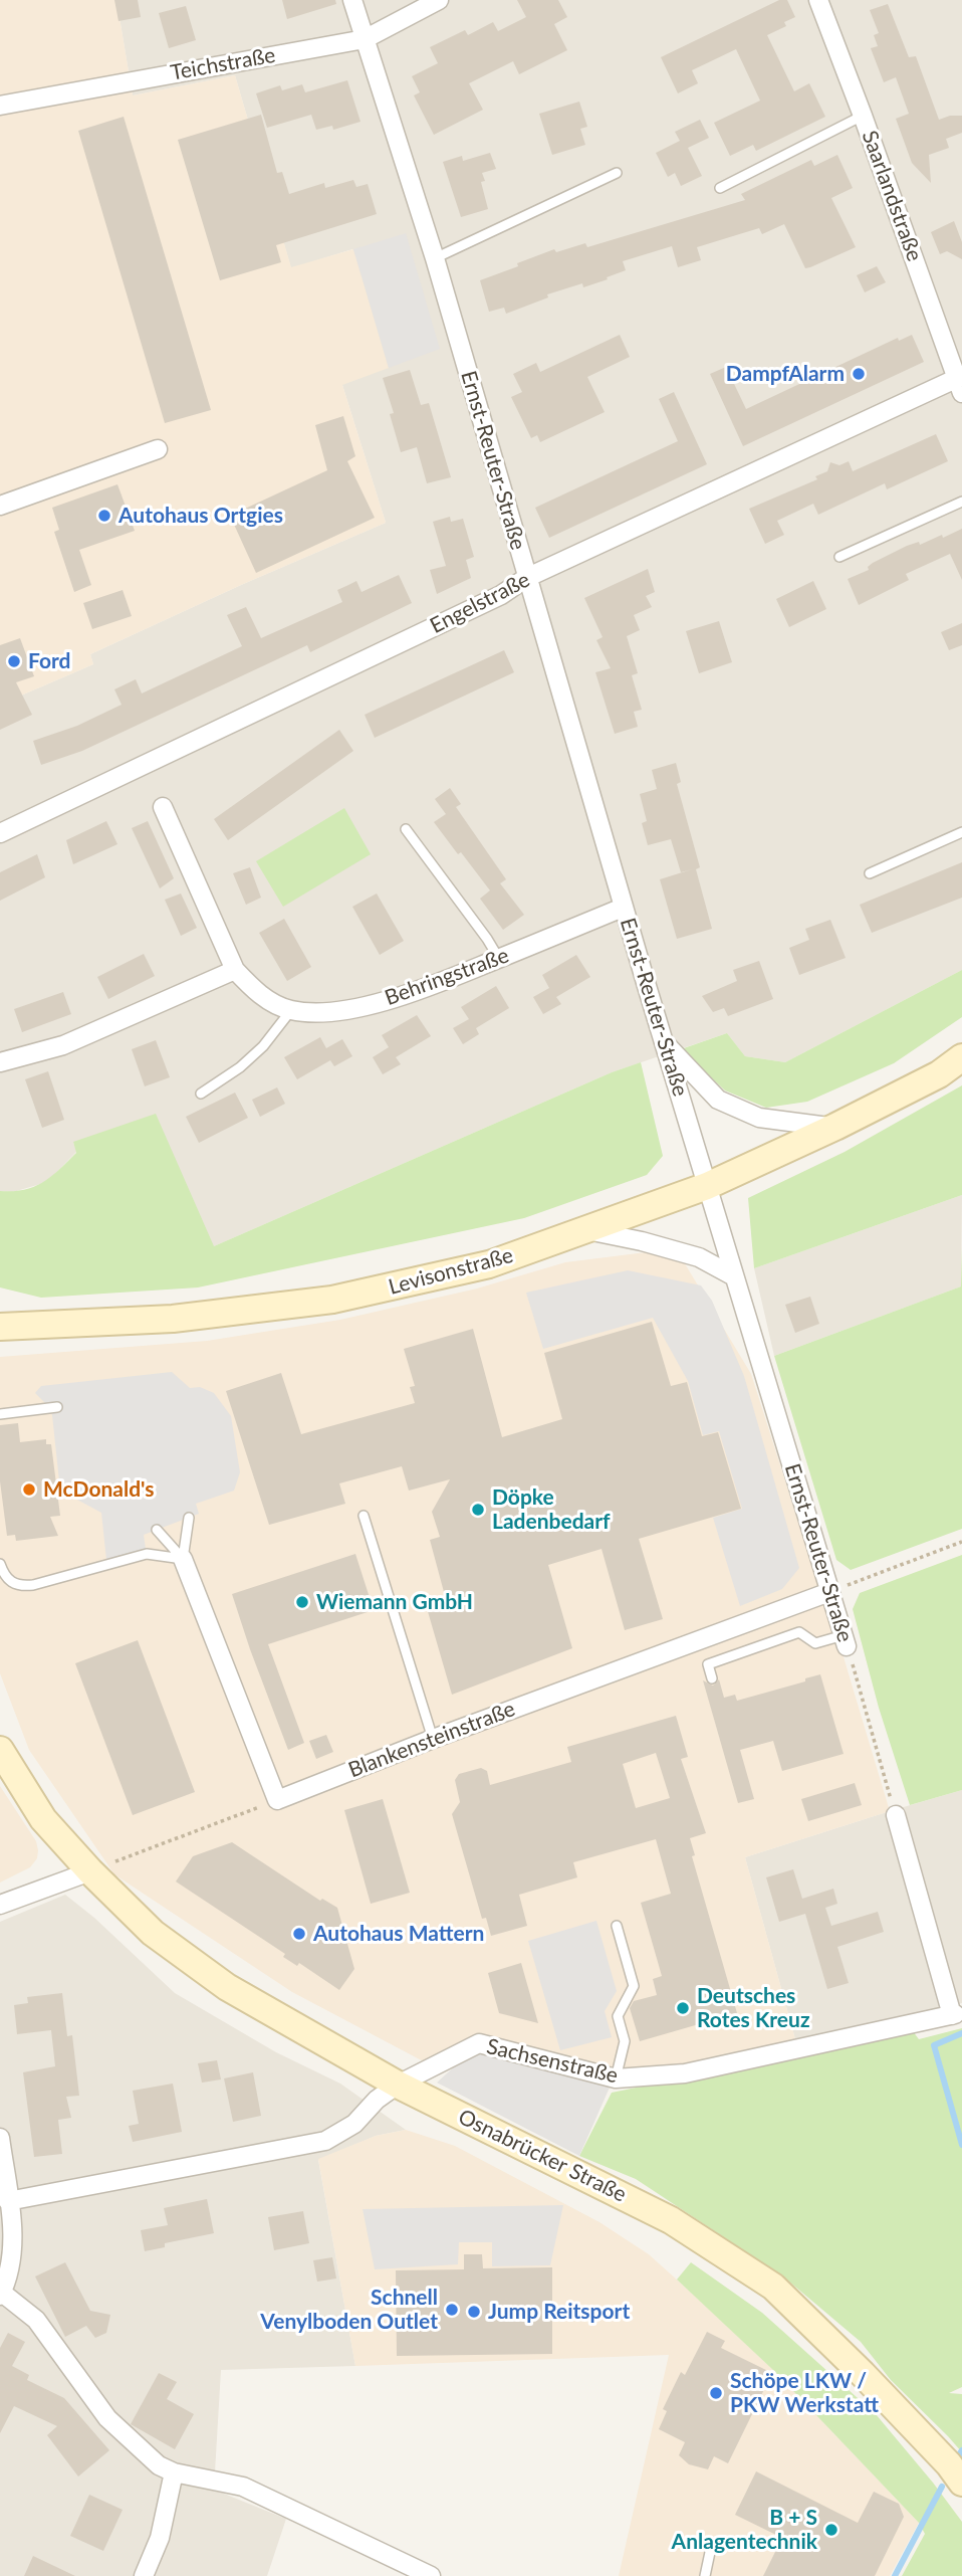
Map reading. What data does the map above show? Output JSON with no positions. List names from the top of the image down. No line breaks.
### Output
{"streets":{"main road":["Levisonstraße","Osnabrücker Straße"],"street":["Teichstraße","Saarlandstraße","Ernst-Reuter-Straße","Engelstraße","Behringstraße","Blankensteinstraße","Sachsenstraße"]},"crossings":[["Teichstraße","Ernst-Reuter-Straße"],["Saarlandstraße","Engelstraße"],["Ernst-Reuter-Straße","Engelstraße"],["Ernst-Reuter-Straße","Behringstraße"],["Ernst-Reuter-Straße","Levisonstraße"],["Ernst-Reuter-Straße","Blankensteinstraße"],["Ernst-Reuter-Straße","Sachsenstraße"],["Sachsenstraße","Osnabrücker Straße"]],"places":["DampfAlarm","Autohaus Ortgies","Ford","McDonald's","Döpke Ladenbedarf","Wiemann GmbH","Autohaus Mattern","Deutsches Rotes Kreuz","Schnell Venylboden Outlet","Jump Reitsport","Schöpe LKW / PKW Werkstatt","B + S Anlagentechnik"]}
